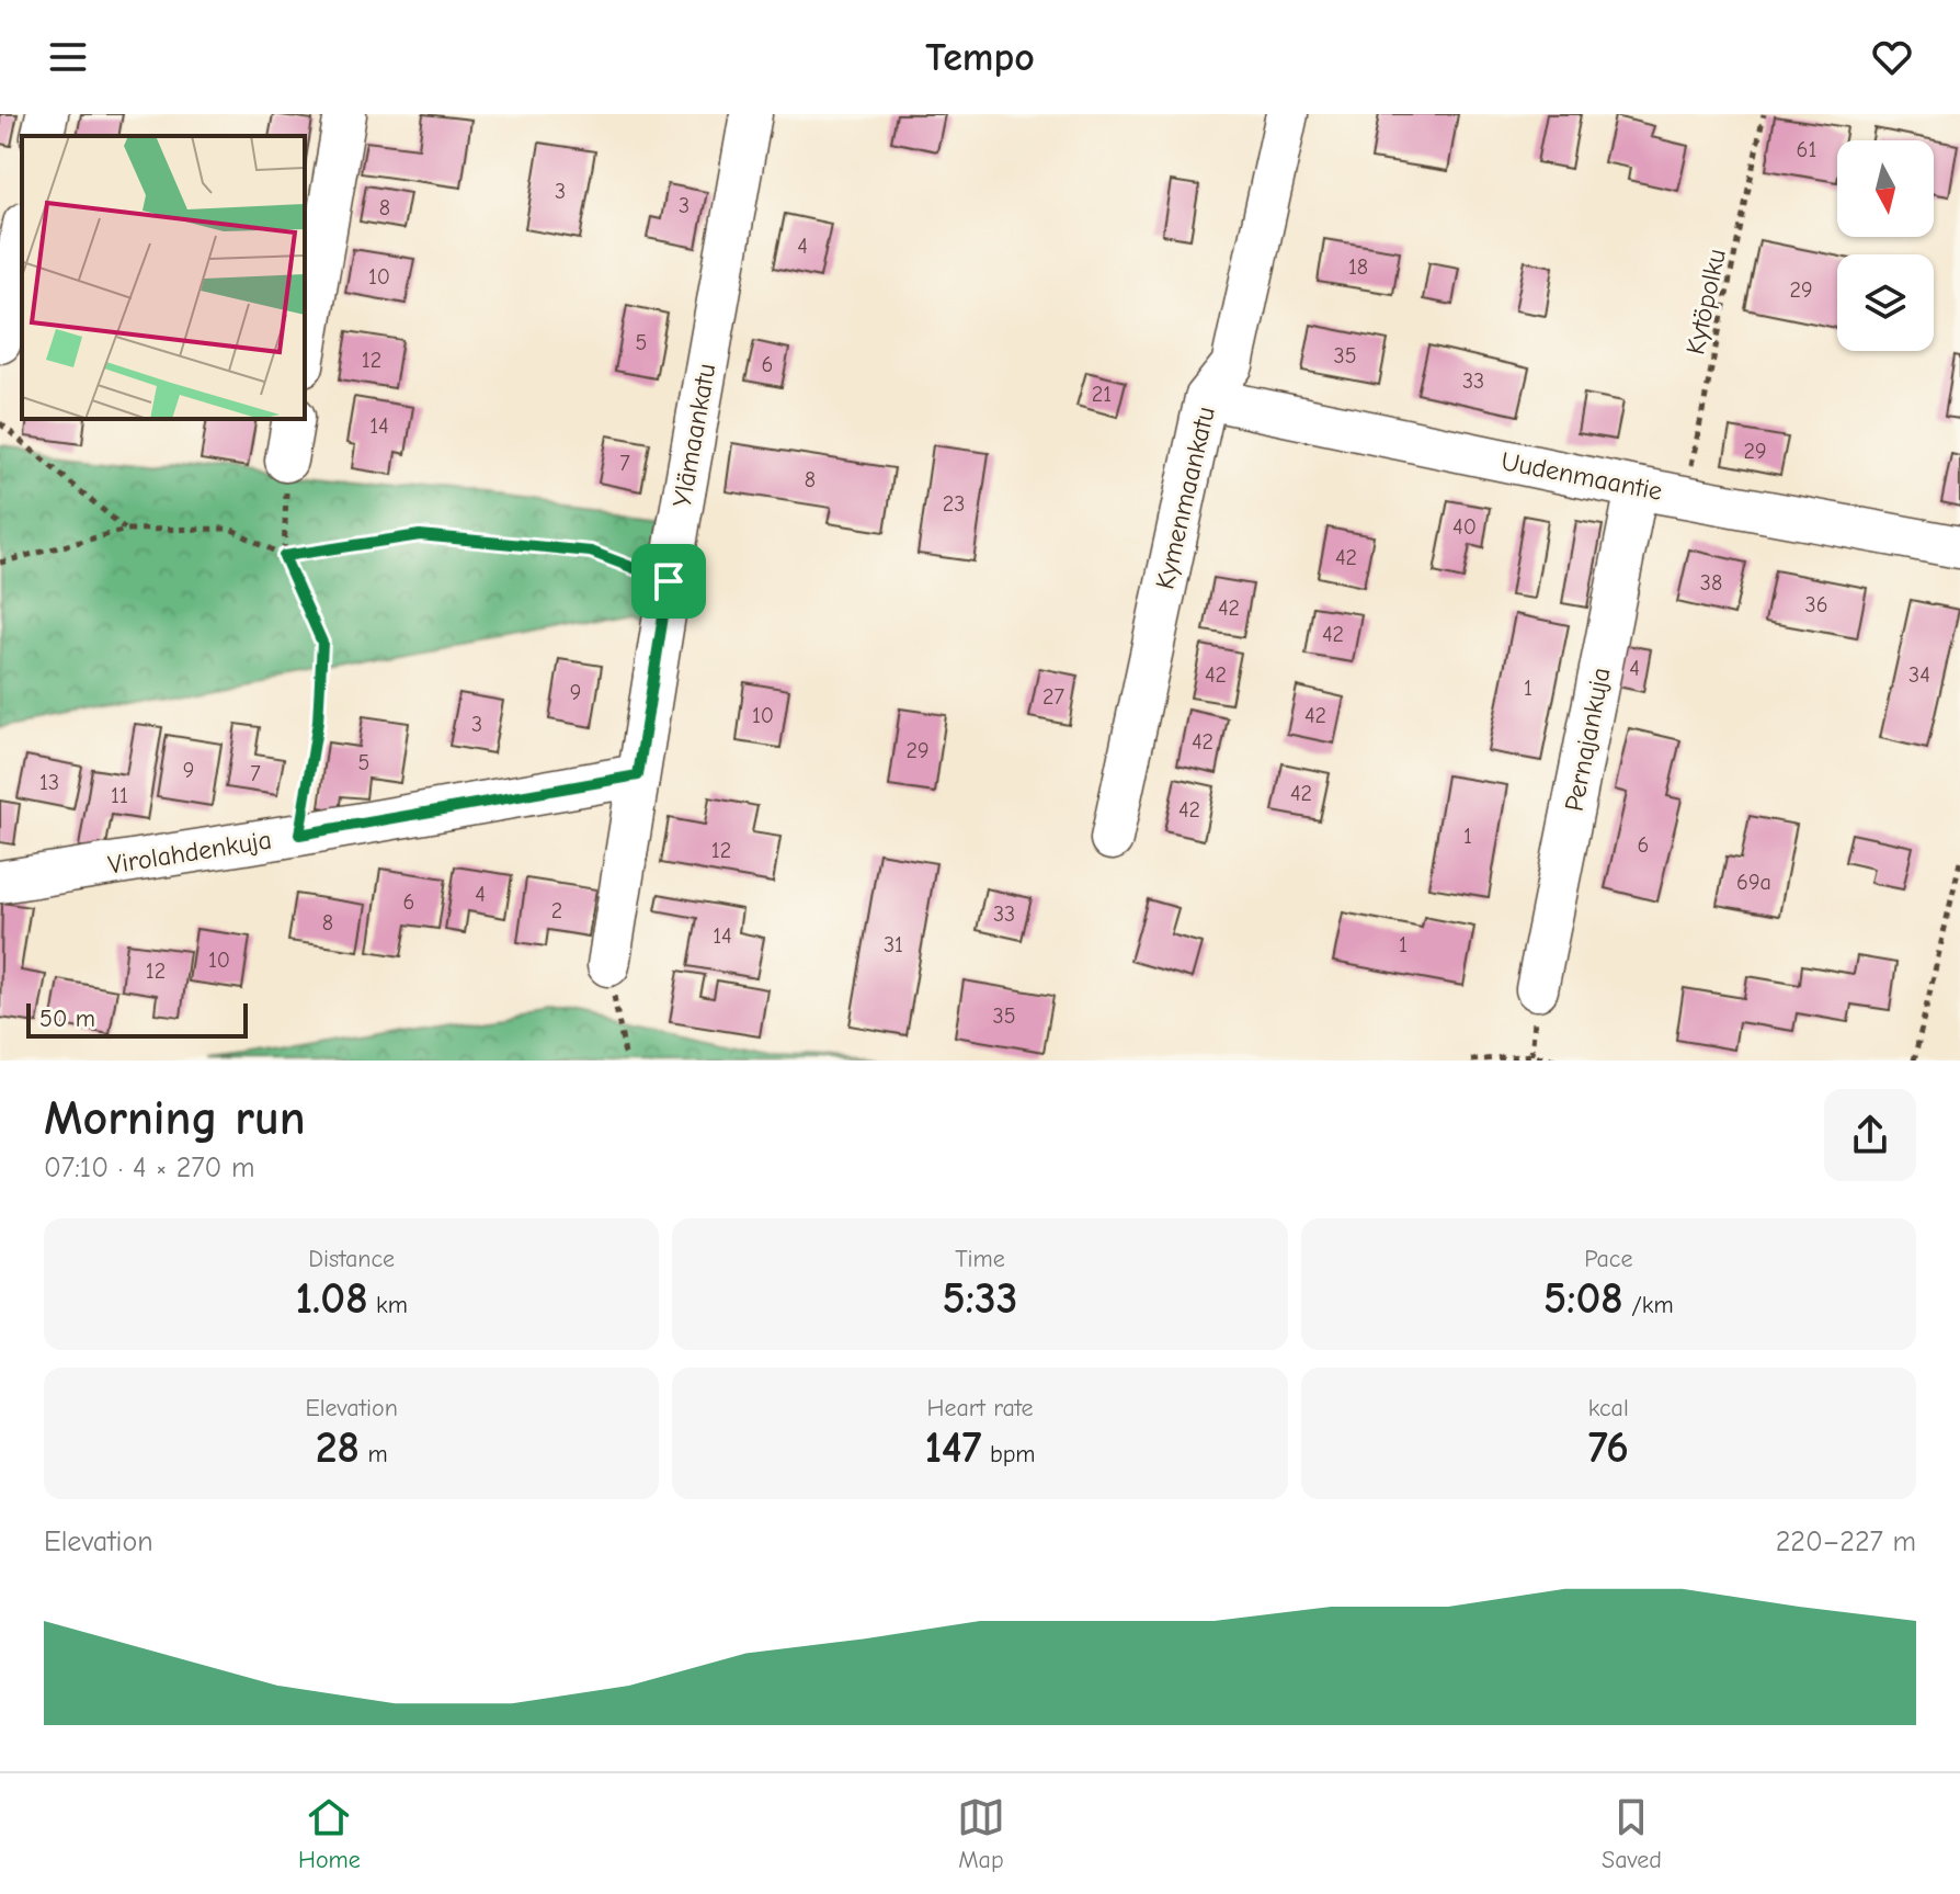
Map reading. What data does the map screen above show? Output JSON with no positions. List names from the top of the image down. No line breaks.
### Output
{"streets":{"street":["Ylämaankatu","Uudenmaantie","Kymenmaankatu","Pernajankuja","Virolahdenkuja"],"path":["Kytöpolku"]},"crossings":[["Kytöpolku","Uudenmaantie"],["Ylämaankatu","Virolahdenkuja"],["Uudenmaantie","Kymenmaankatu"],["Uudenmaantie","Pernajankuja"]],"house_numbers":["61","3","3","8","4","18","10","29","5","35","12","6","33","21","14","29","7","8","23","40","42","38","36","42","42","4","42","34","1","9","27","10","42","3","42","29","5","9","7","13","42","11","42","1","6","12","69a","4","6","2","33","8","14","31","1","10","12","35"],"scale_bar":"50 m","north":"bottom","page":{"header":"Tempo","scale":"50 m","heading":["Morning run","07:10 · 4 × 270 m"],"stats":[["Distance","1.08 km"],["Time","5:33"],["Pace","5:08 /km"],["Elevation","28 m"],["Heart rate","147 bpm"],["kcal","76"]],"chart":["Elevation","220–227 m"],"tabs":["Home","Map","Saved"]}}
